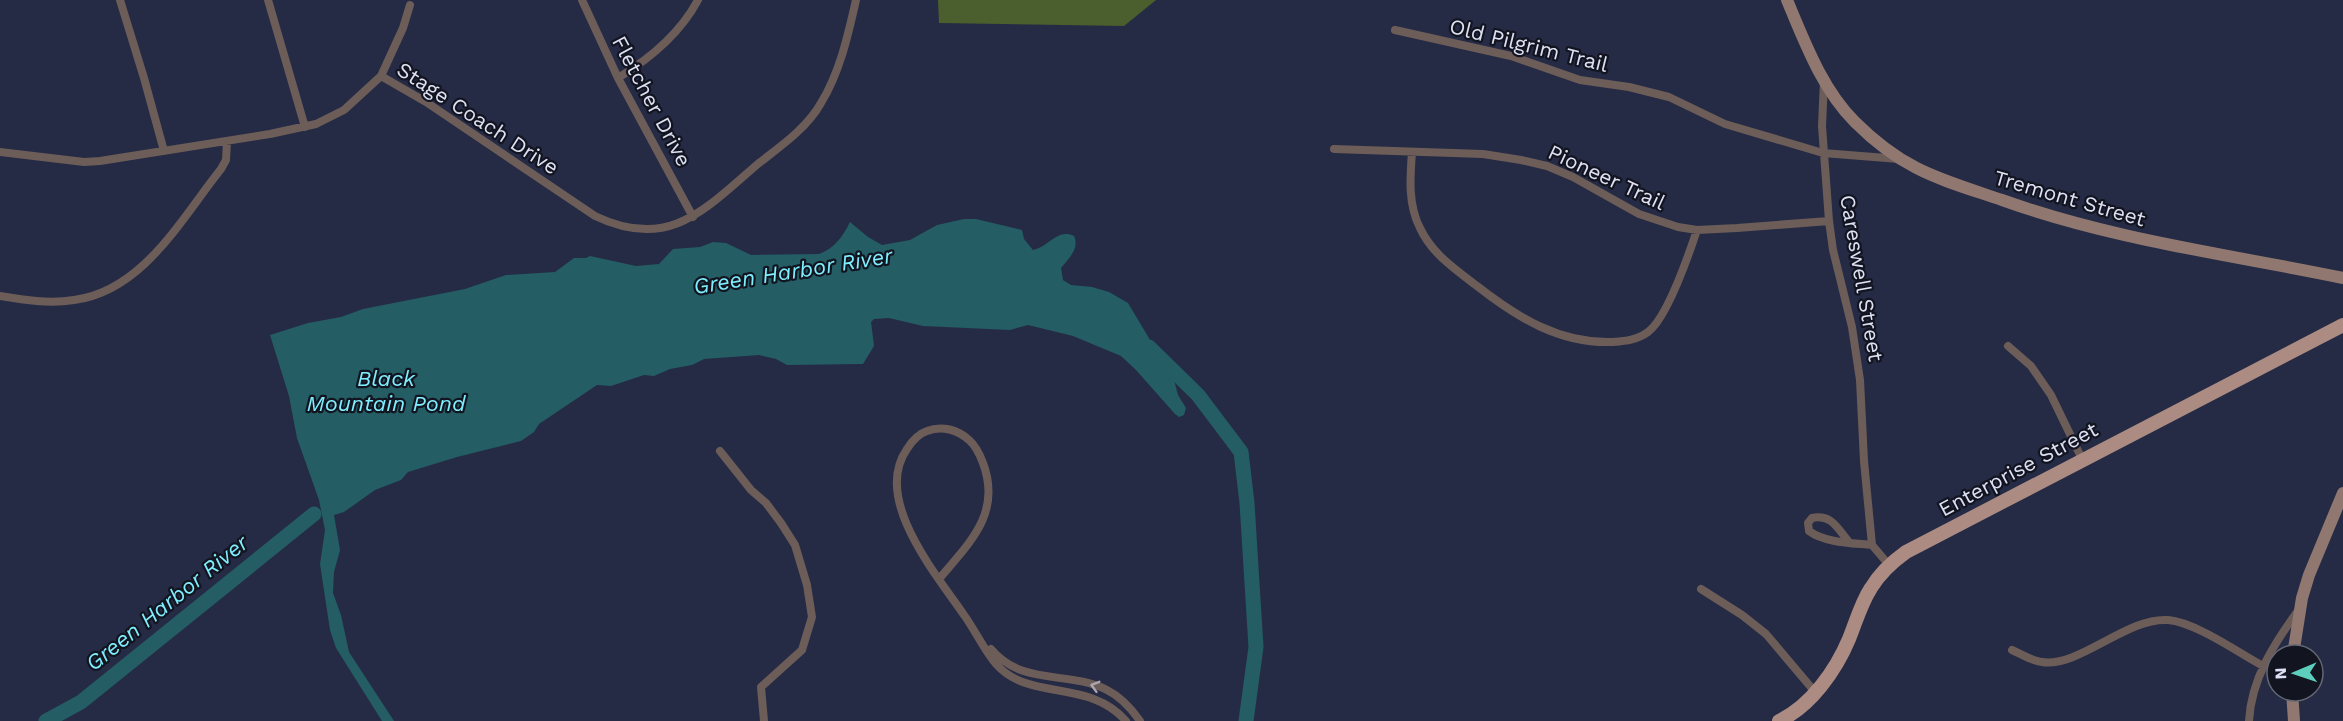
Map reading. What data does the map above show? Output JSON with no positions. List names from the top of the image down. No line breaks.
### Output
{"streets":{"main road":["Tremont Street","Careswell Street","Enterprise Street"],"street":["Old Pilgrim Trail","Fletcher Drive","Stage Coach Drive","Pioneer Trail"]},"crossings":[["Old Pilgrim Trail","Tremont Street"],["Old Pilgrim Trail","Careswell Street"],["Fletcher Drive","Stage Coach Drive"],["Pioneer Trail","Careswell Street"],["Tremont Street","Careswell Street"]],"water":["Green Harbor River","Black Mountain Pond"],"north":"left"}
